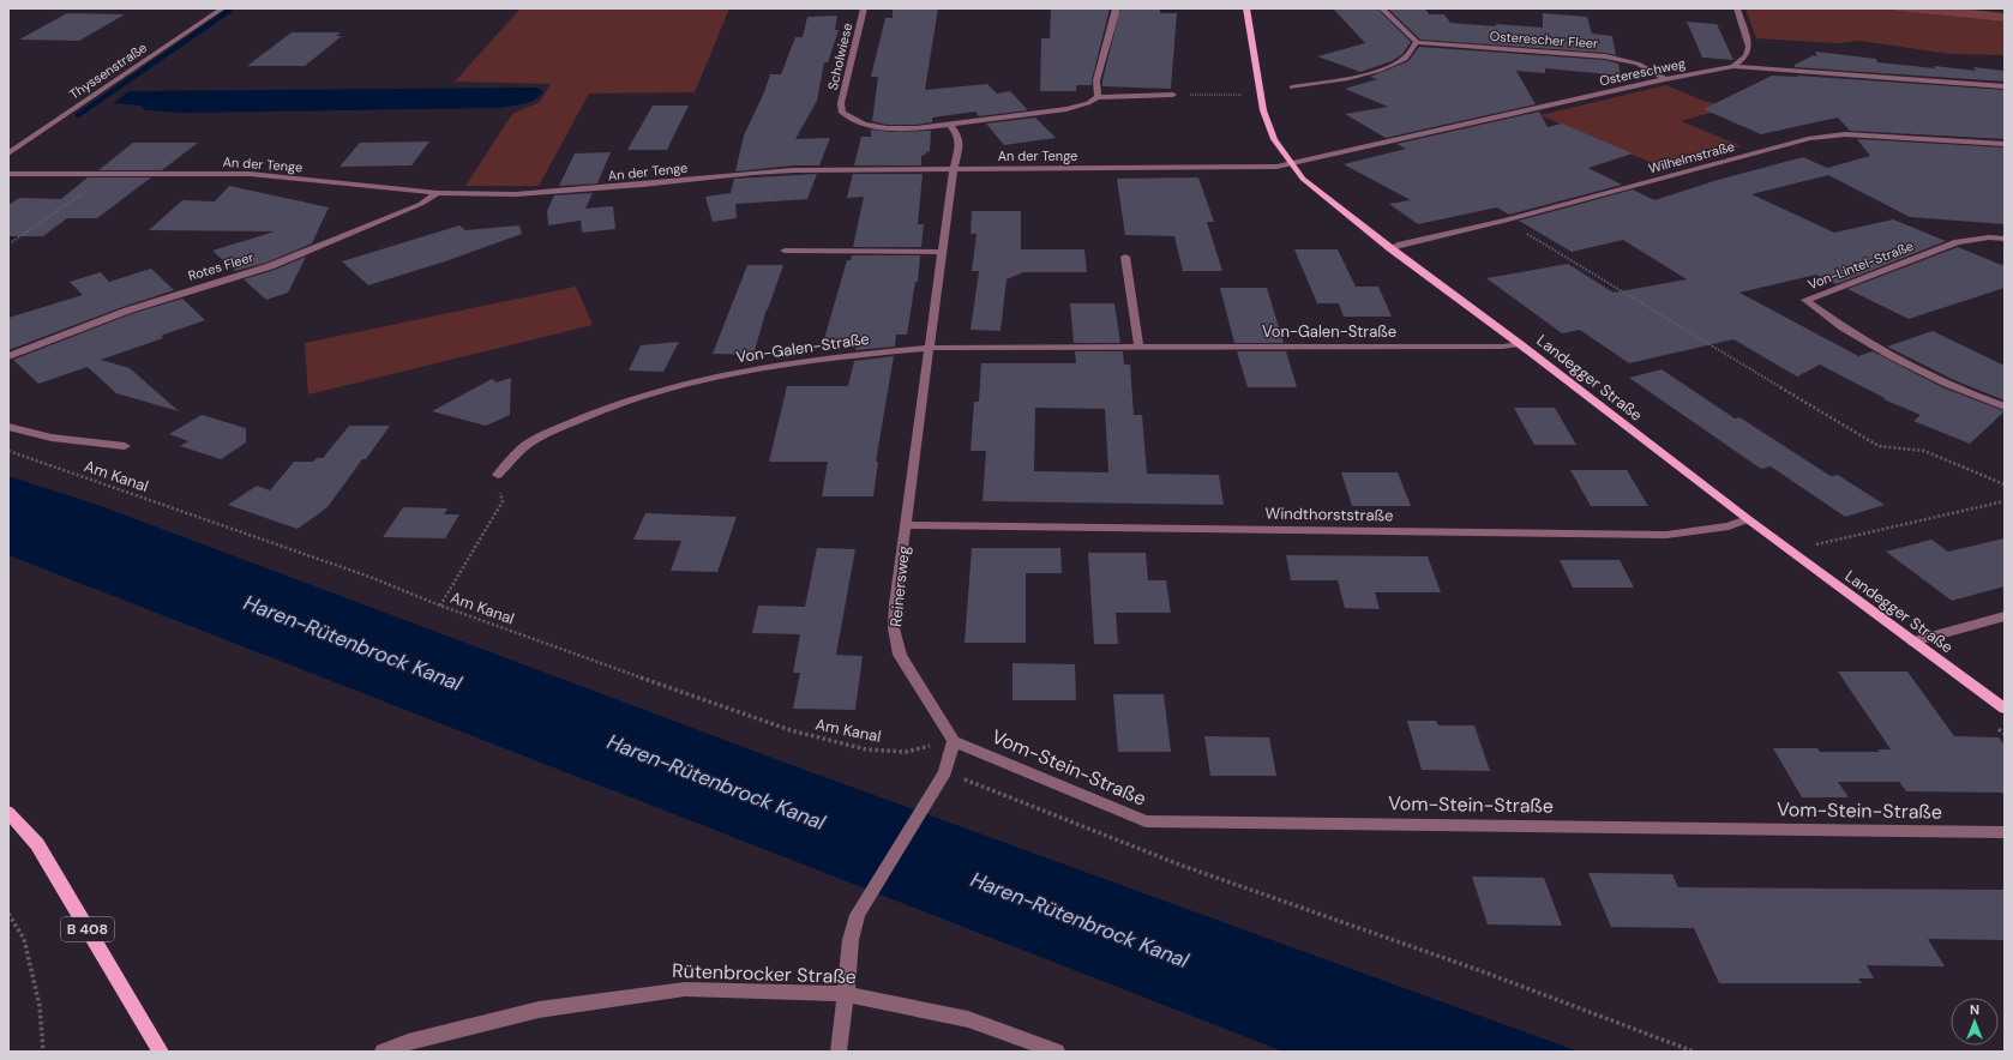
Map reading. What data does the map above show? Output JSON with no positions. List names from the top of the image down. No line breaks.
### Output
{"streets":{"main road":["Landegger Straße","B 408"],"street":["Osterescher Fleer","Scholwiese","Thyssenstraße","Ostereschweg","An der Tenge","Wilhelmstraße","Von-Lintel-Straße","Rotes Fleer","Von-Galen-Straße","Windthorststraße","Reinersweg","Vom-Stein-Straße","Rütenbrocker Straße"],"path":["Am Kanal"]},"crossings":[["Osterescher Fleer","Ostereschweg"],["Ostereschweg","An der Tenge"],["Ostereschweg","Landegger Straße"],["An der Tenge","Rotes Fleer"],["An der Tenge","Landegger Straße"],["An der Tenge","Reinersweg"],["Wilhelmstraße","Landegger Straße"],["Von-Galen-Straße","Landegger Straße"],["Von-Galen-Straße","Reinersweg"],["Landegger Straße","Windthorststraße"],["Am Kanal","Reinersweg"],["Am Kanal","Vom-Stein-Straße"],["Windthorststraße","Reinersweg"],["Reinersweg","Vom-Stein-Straße"]],"water":["Haren-Rütenbrock Kanal"],"north":"top"}
